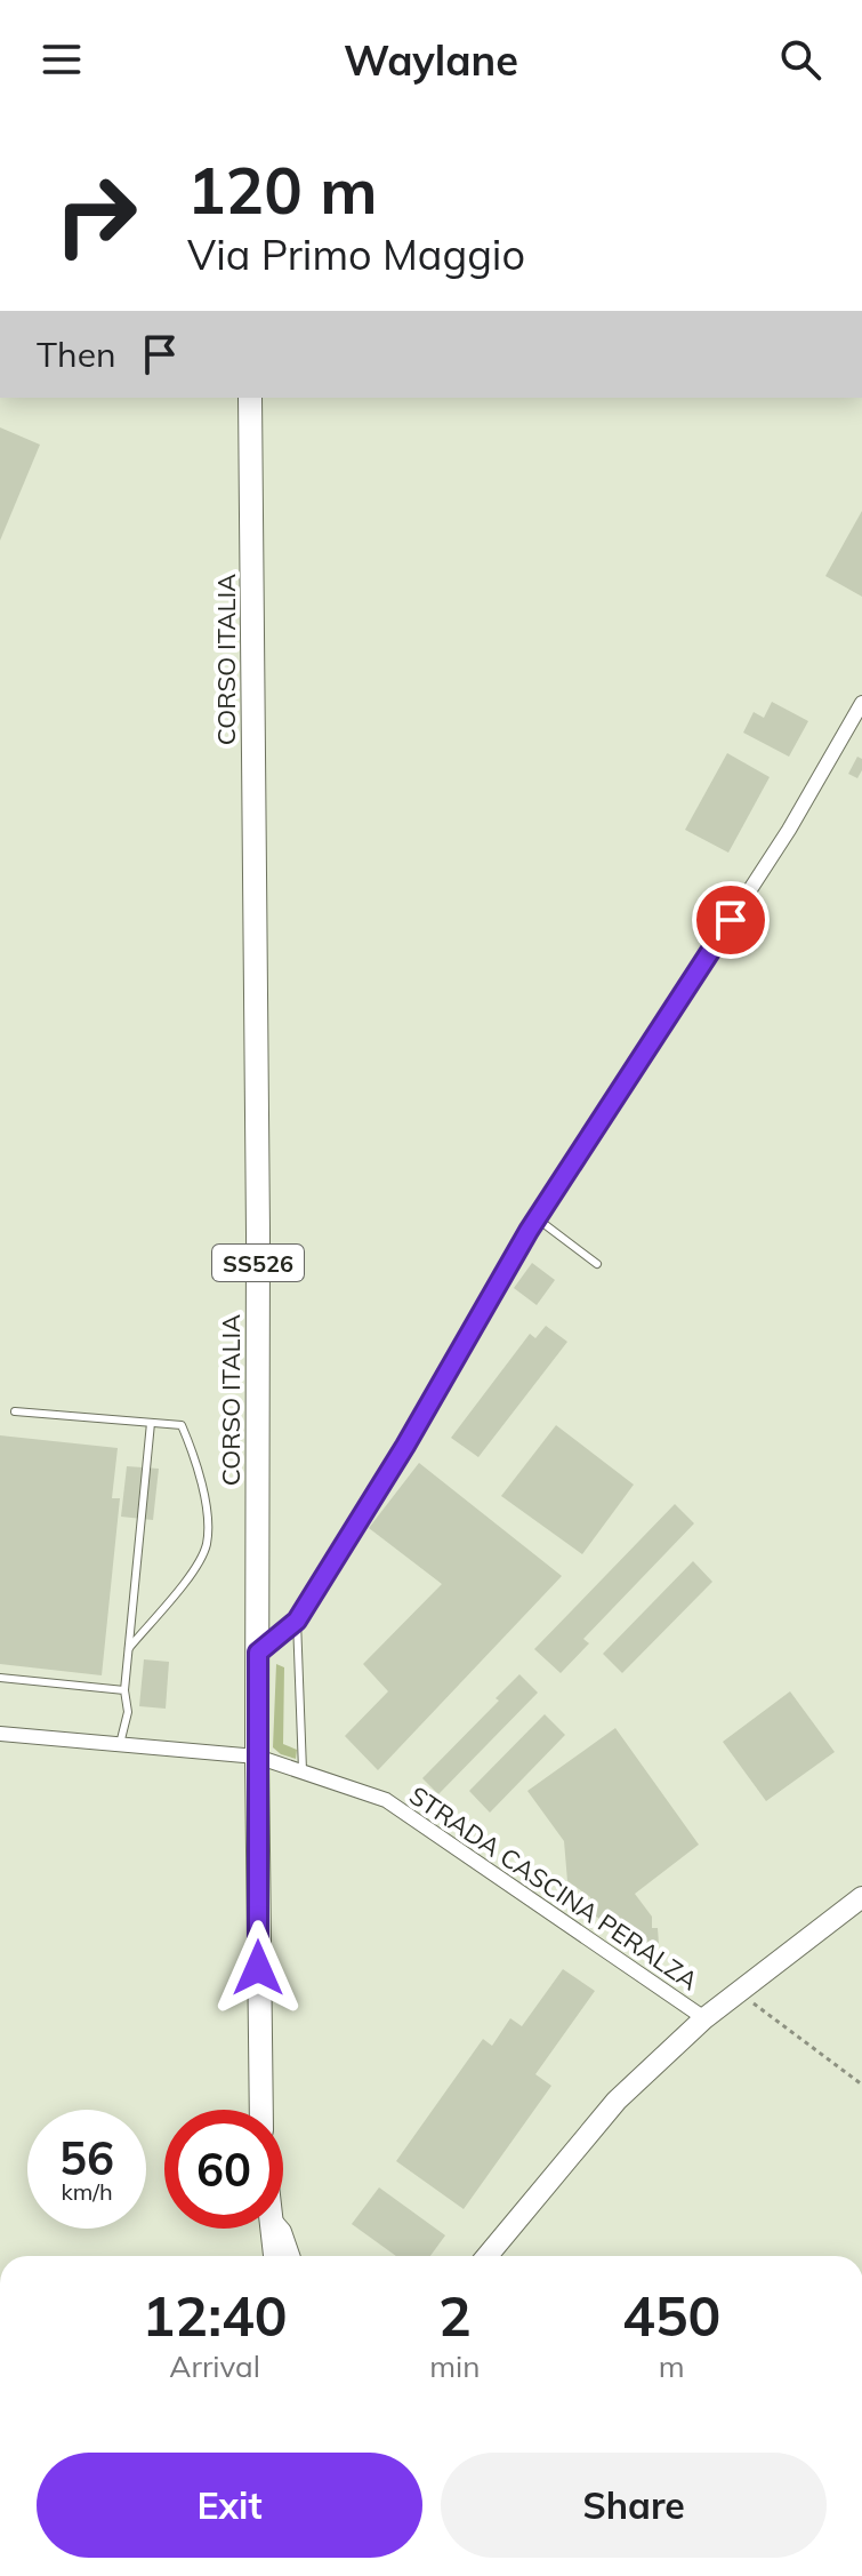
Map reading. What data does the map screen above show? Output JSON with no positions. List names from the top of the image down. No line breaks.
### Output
{"streets":{"main road":["CORSO ITALIA","SS526"],"street":["STRADA CASCINA PERALZA"]},"crossings":[["CORSO ITALIA","STRADA CASCINA PERALZA"]],"page":{"header":"Waylane","turn":["120 m","Via Primo Maggio"],"then":"Then","speed":"56 km/h","limit":"60","eta":["12:40","Arrival","2","min","450","m"],"buttons":["Exit","Share"]}}
